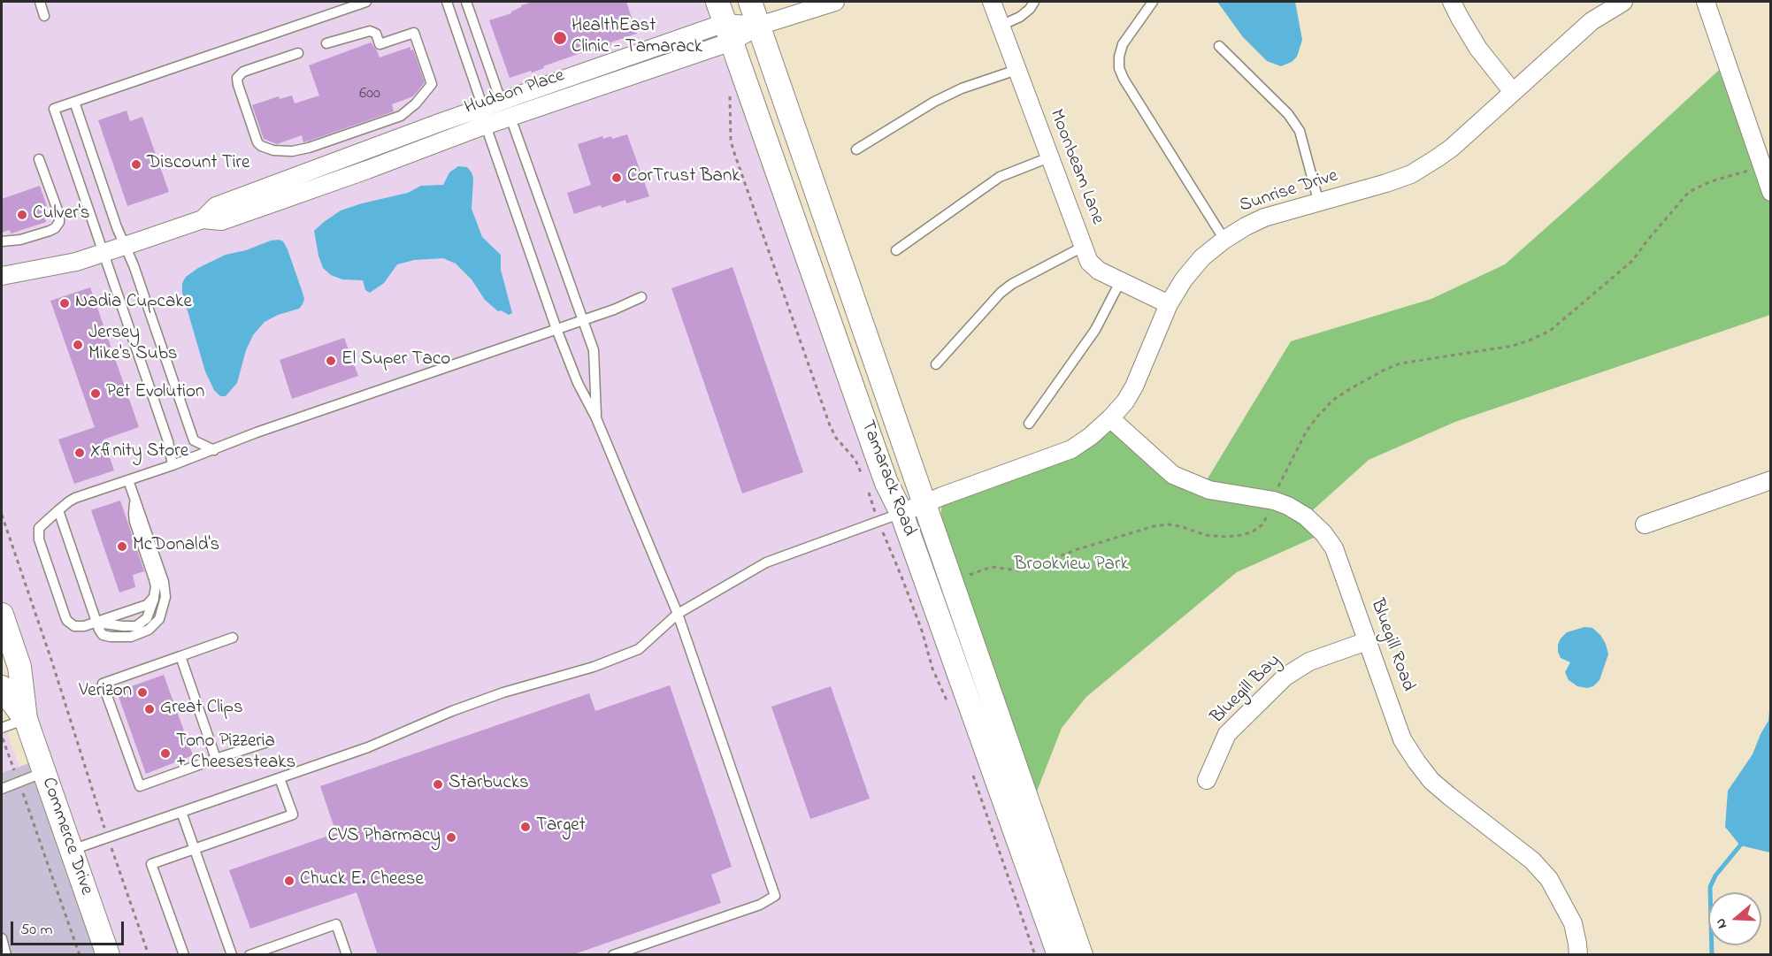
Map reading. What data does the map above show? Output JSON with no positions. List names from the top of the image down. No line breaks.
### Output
{"streets":{"street":["Hudson Place","Moonbeam Lane","Sunrise Drive","Tamarack Road","Bluegill Road","Bluegill Bay","Commerce Drive"]},"crossings":[["Hudson Place","Tamarack Road"],["Moonbeam Lane","Sunrise Drive"],["Sunrise Drive","Tamarack Road"],["Sunrise Drive","Bluegill Road"],["Bluegill Road","Bluegill Bay"]],"parks":["Brookview Park"],"places":["HealthEast Clinic - Tamarack","Discount Tire","CorTrust Bank","Culver's","Nadia Cupcake","Jersey Mike's Subs","El Super Taco","Pet Evolution","Xfinity Store","McDonald's","Verizon","Great Clips","Tono Pizzeria + Cheesesteaks","Starbucks","Target","CVS Pharmacy","Chuck E. Cheese"],"house_numbers":["600"],"scale_bar":"50 m","north":"left"}
